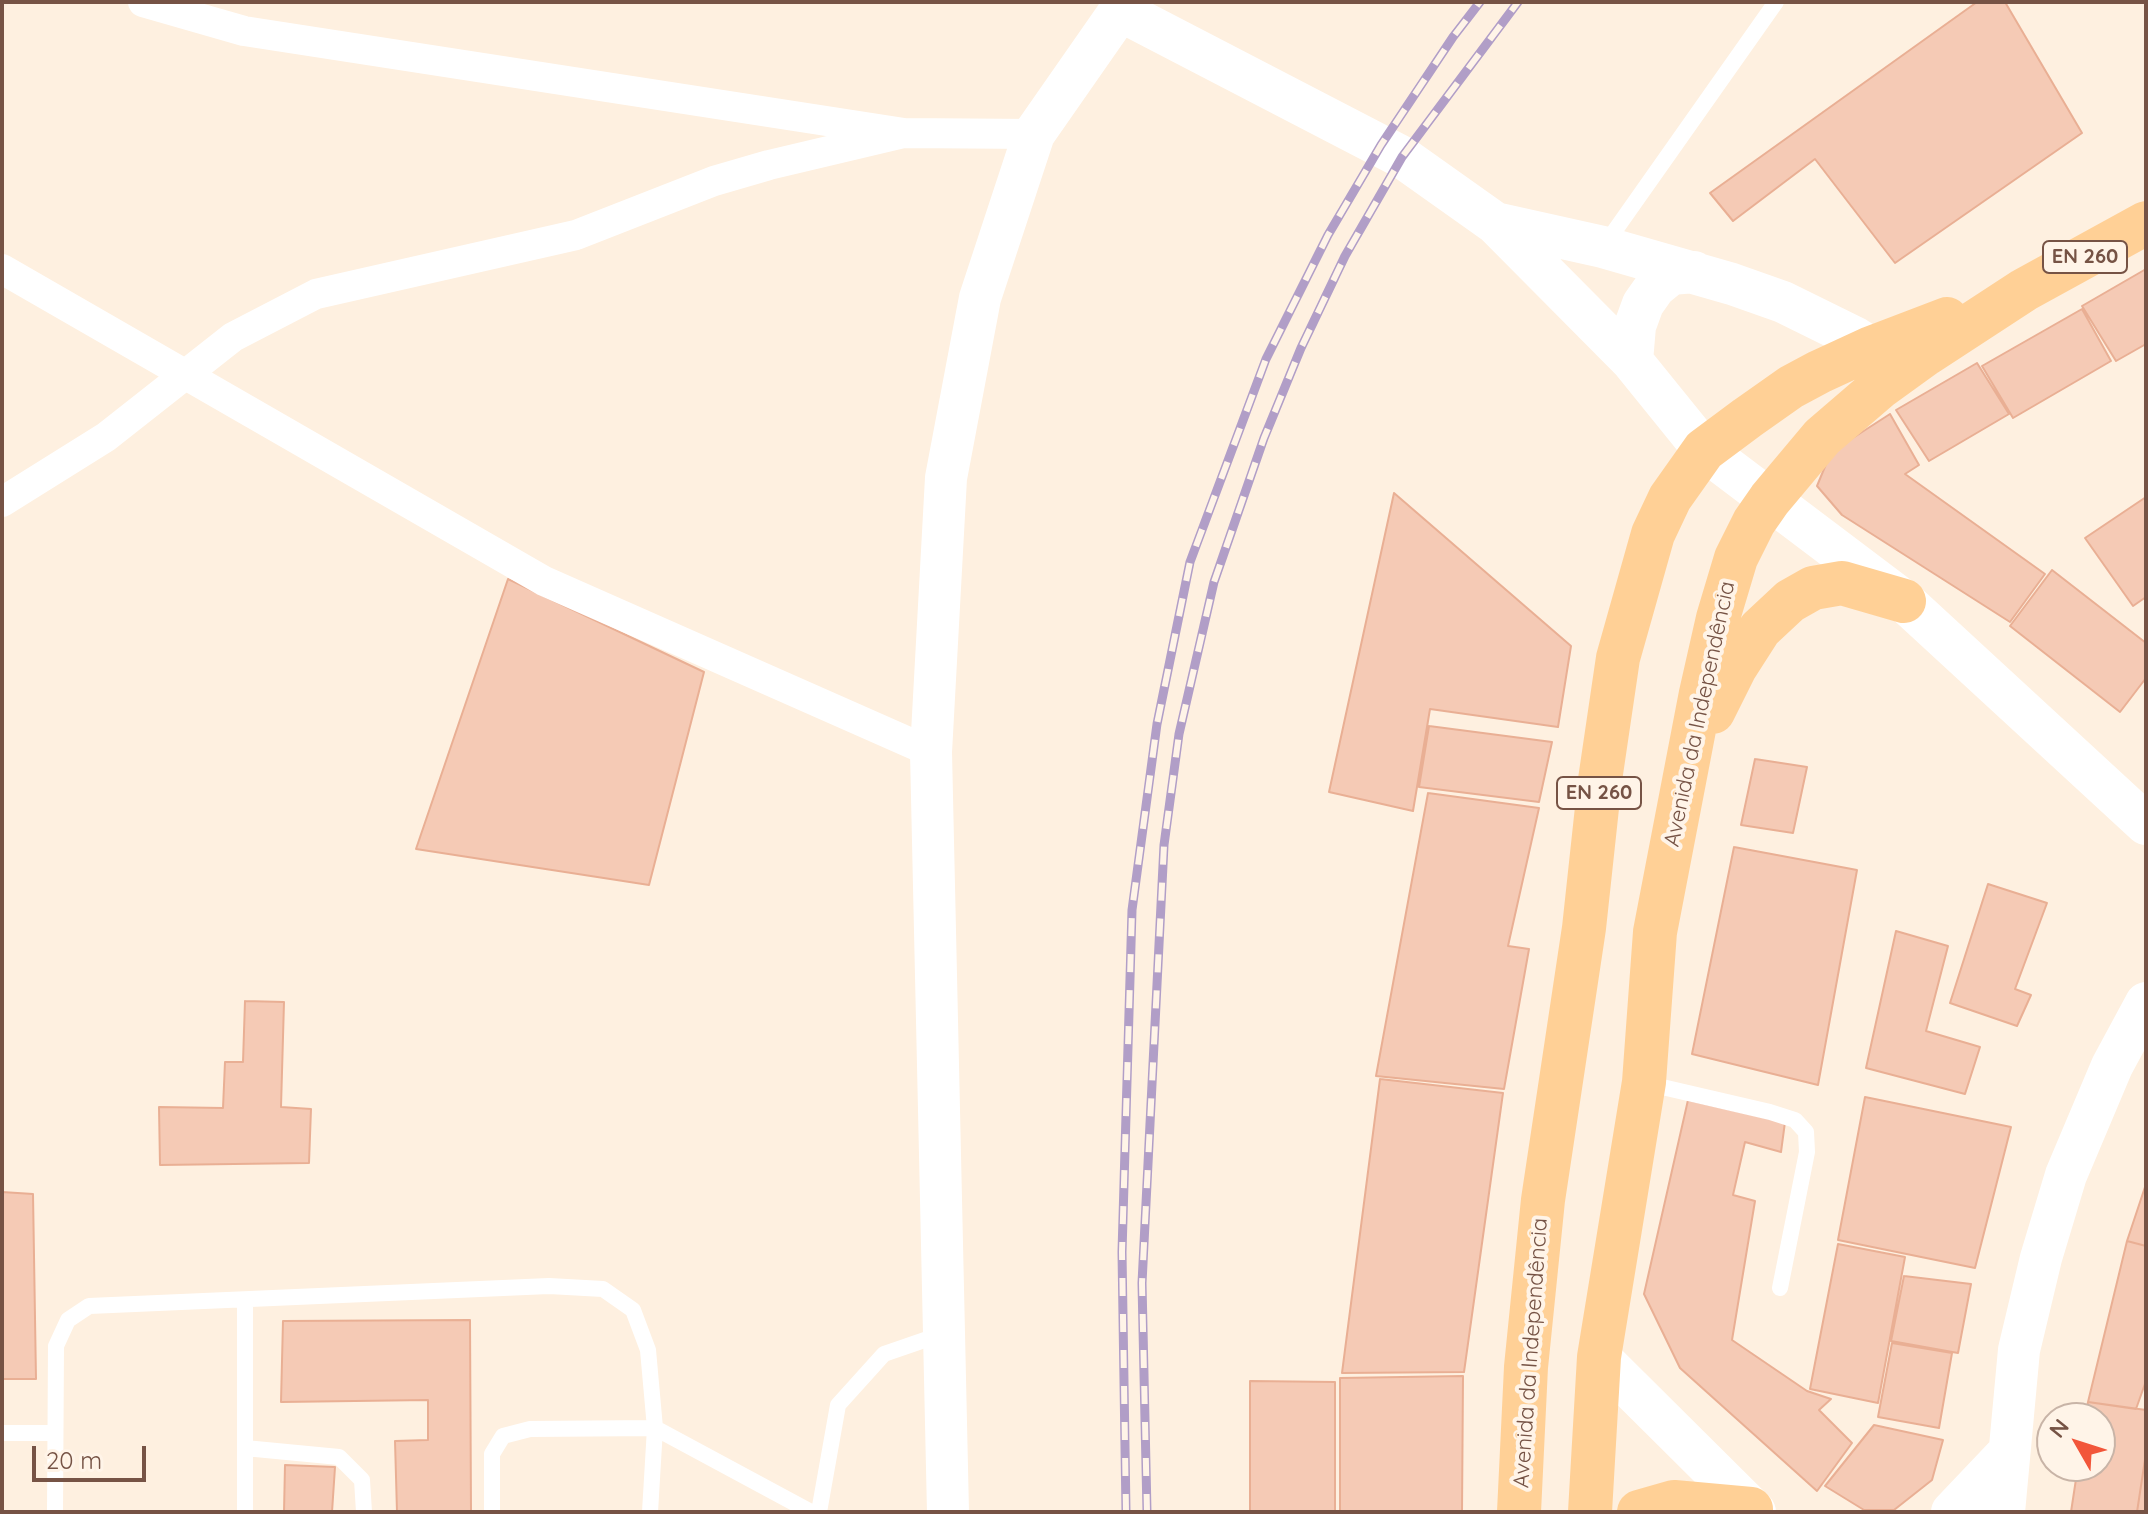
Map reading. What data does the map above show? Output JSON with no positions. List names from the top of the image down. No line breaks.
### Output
{"streets":{"main road":["EN 260","Avenida da Independência"]},"crossings":[["EN 260","Avenida da Independência"]],"scale_bar":"20 m","north":"top left"}
